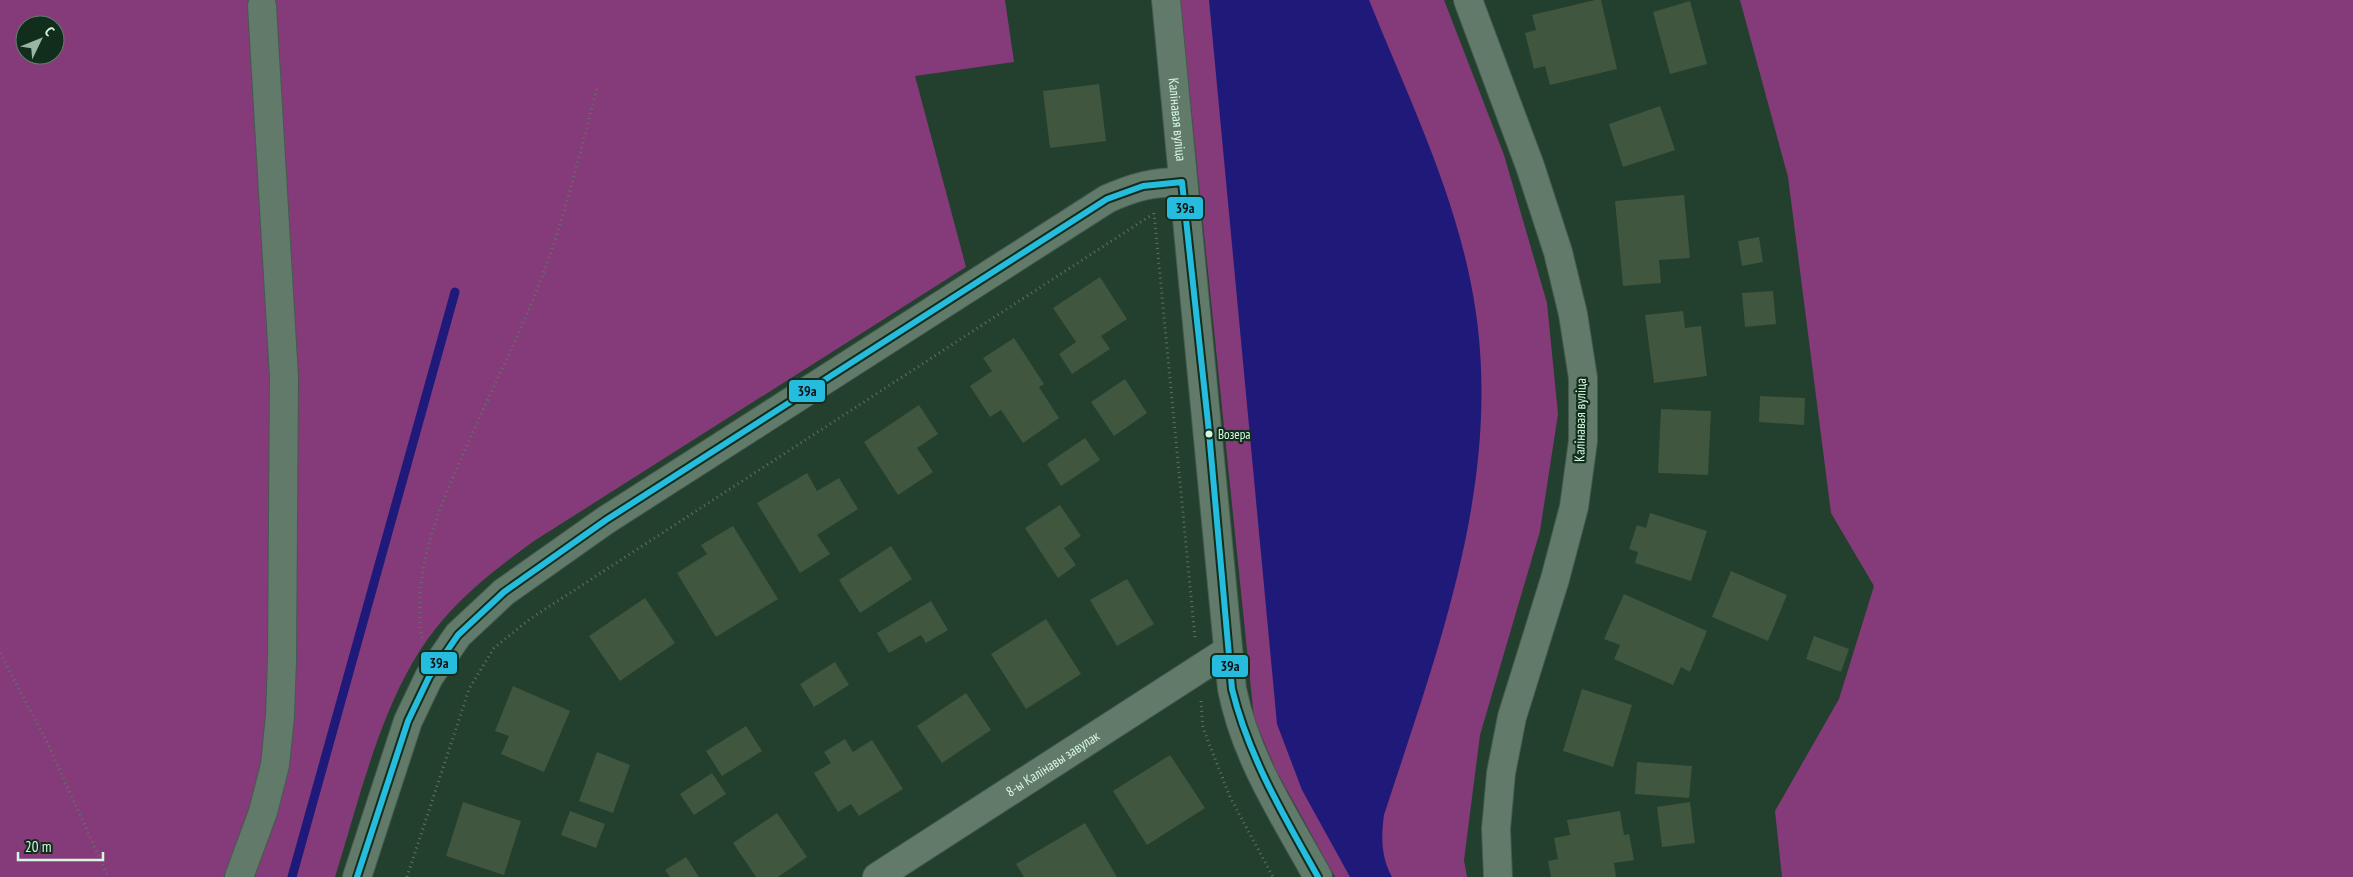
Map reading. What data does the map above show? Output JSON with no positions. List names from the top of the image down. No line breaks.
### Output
{"streets":{"street":["Калінавая вуліца","8-ы Калінавы завулак"]},"crossings":[["Калінавая вуліца","8-ы Калінавы завулак"]],"places":["Возера"],"lines":["transit line 39а"],"scale_bar":"20 m","north":"top right"}
